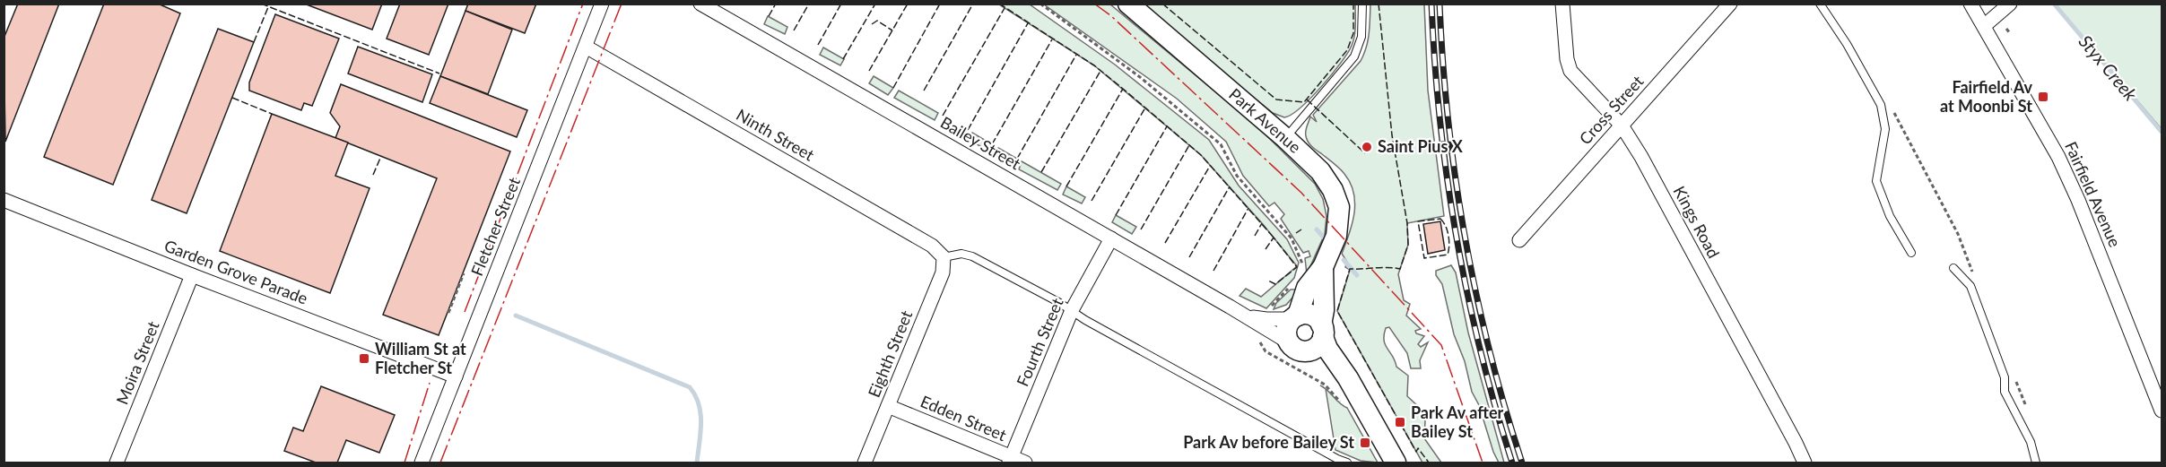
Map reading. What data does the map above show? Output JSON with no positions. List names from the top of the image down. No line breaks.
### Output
{"streets":{"main road":["Park Avenue"],"street":["Cross Street","Ninth Street","Bailey Street","Fairfield Avenue","Kings Road","Fletcher Street","Garden Grove Parade","Fourth Street","Eighth Street","Moira Street","Edden Street"]},"crossings":[["Cross Street","Kings Road"],["Park Avenue","Bailey Street"],["Ninth Street","Fletcher Street"],["Ninth Street","Eighth Street"],["Bailey Street","Fourth Street"],["Fletcher Street","Garden Grove Parade"],["Garden Grove Parade","Moira Street"],["Fourth Street","Edden Street"],["Eighth Street","Edden Street"]],"water":["Styx Creek"],"places":{"transit":["Fairfield Av at Moonbi St","William St at Fletcher St","Park Av after Bailey St","Park Av before Bailey St"],"other":["Saint Pius X"]}}
